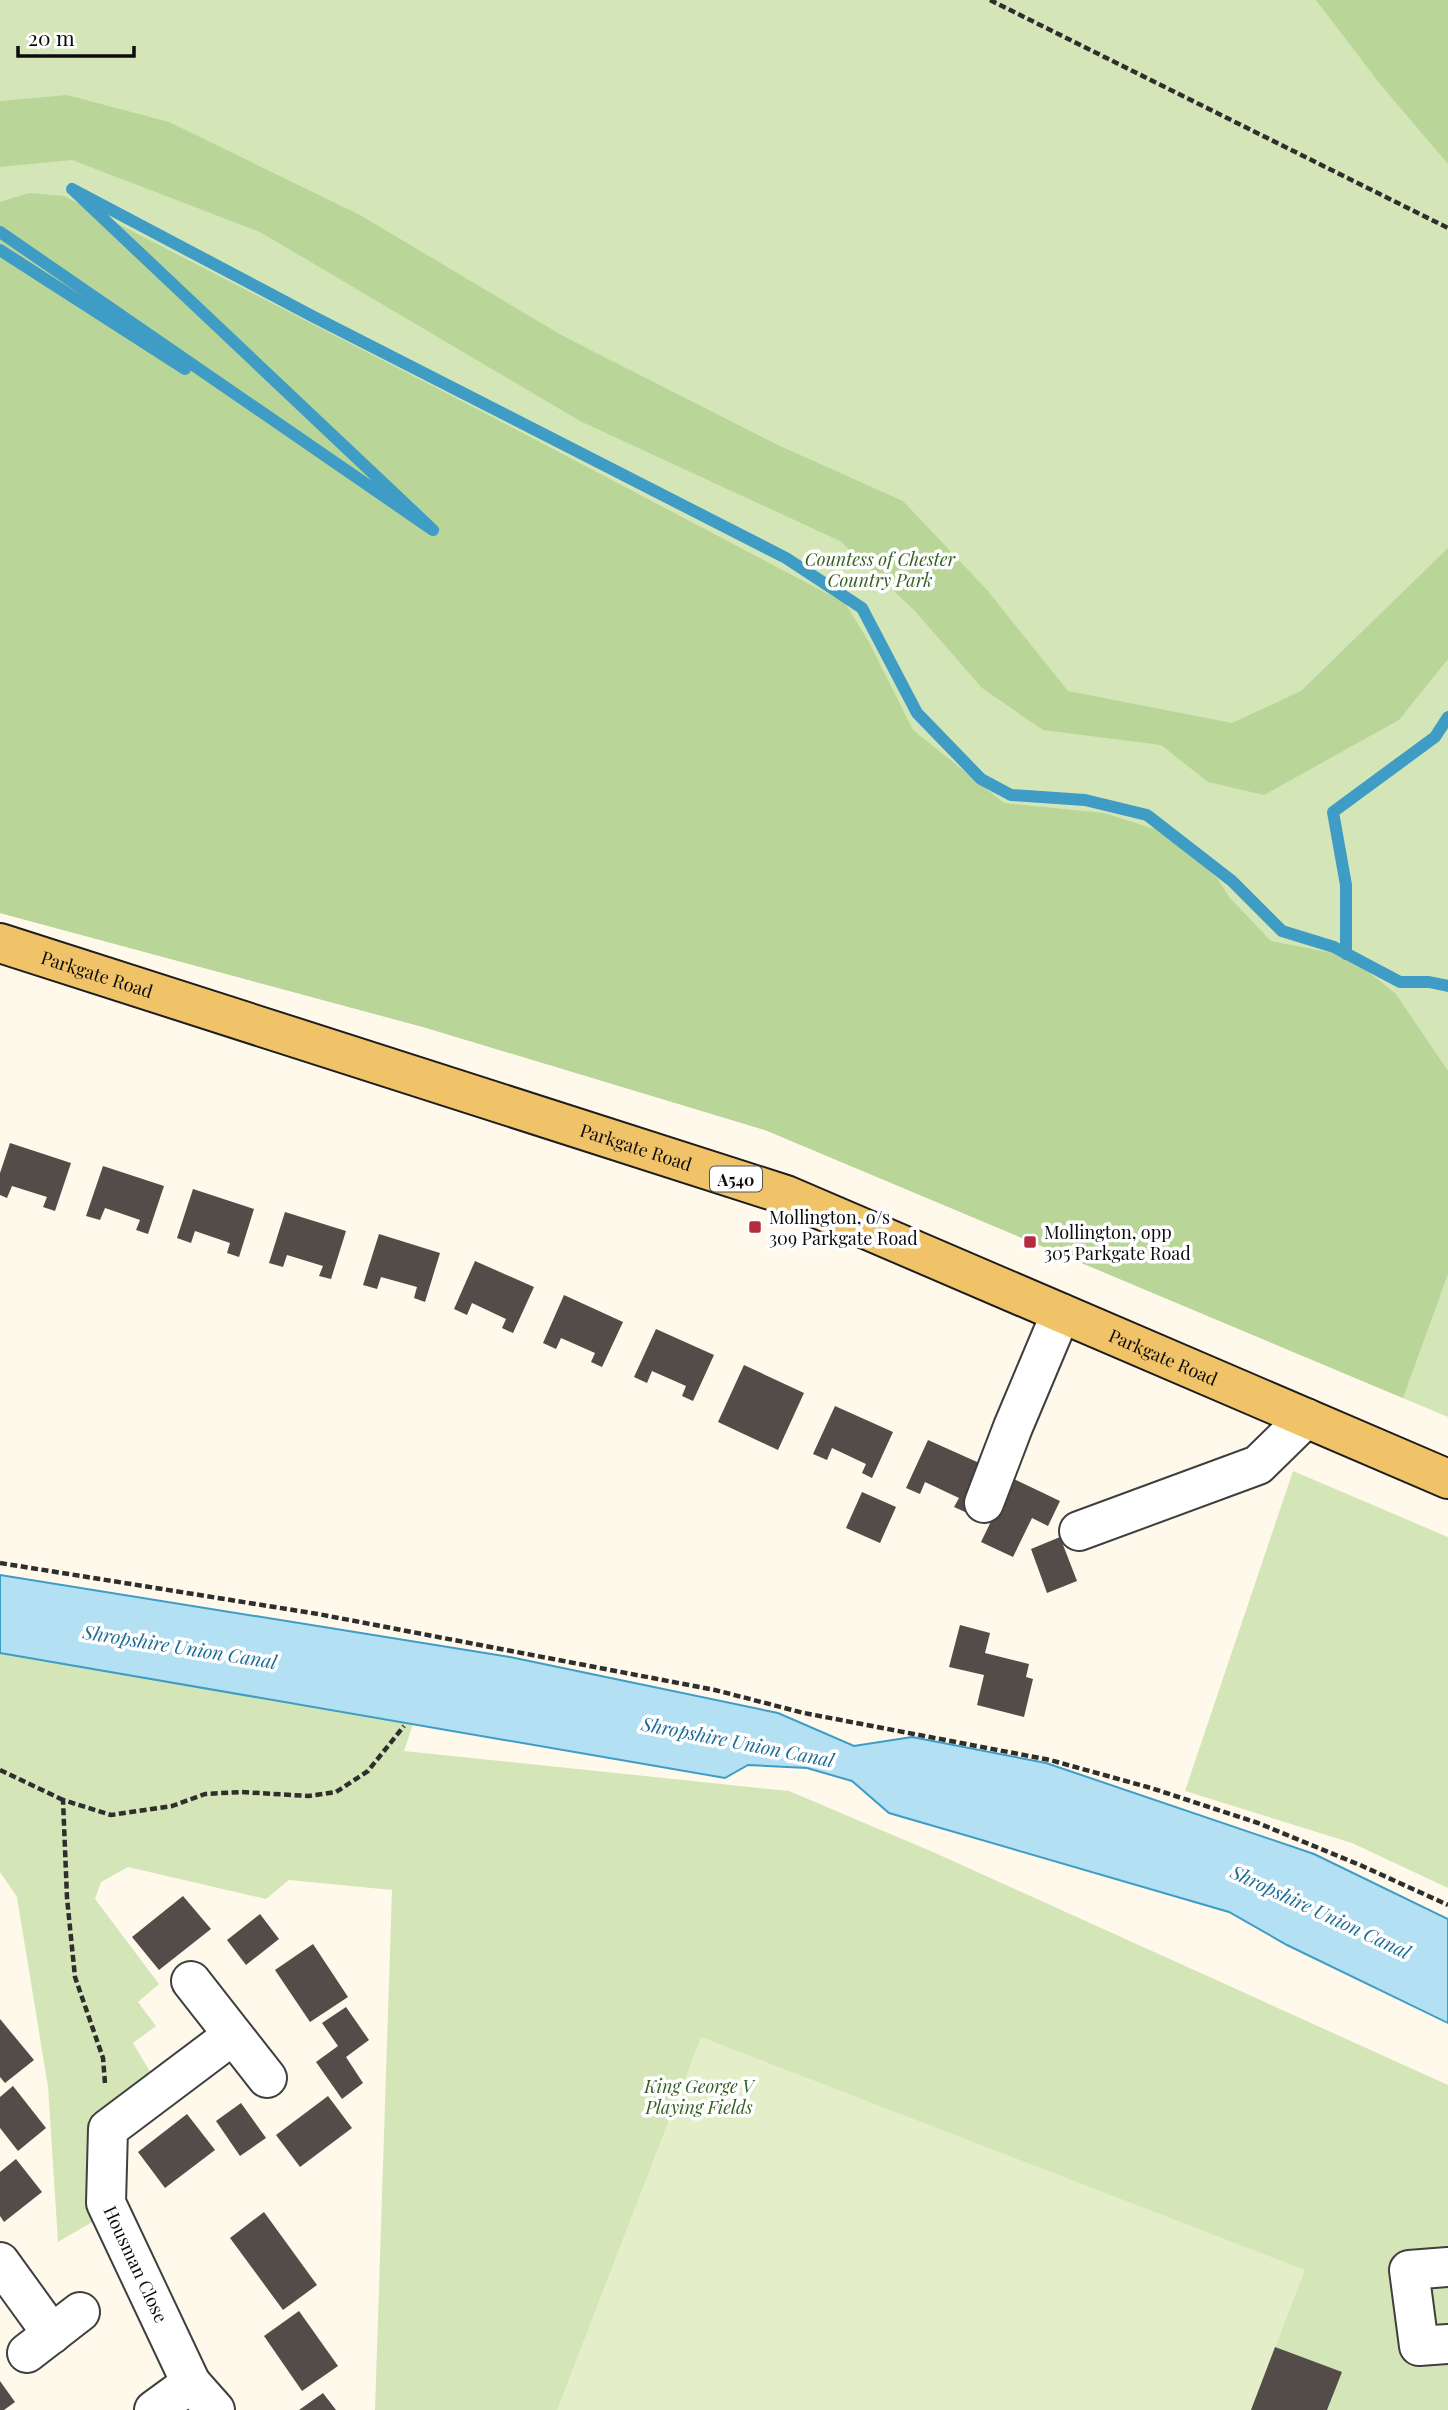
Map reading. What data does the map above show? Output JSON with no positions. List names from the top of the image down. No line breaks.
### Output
{"streets":{"main road":["Parkgate Road","A540"],"street":["Housman Close"]},"water":["Shropshire Union Canal"],"parks":["Countess of Chester Country Park","King George V Playing Fields"],"places":{"transit":["Mollington, o/s 309 Parkgate Road","Mollington, opp 305 Parkgate Road"]},"scale_bar":"20 m"}
